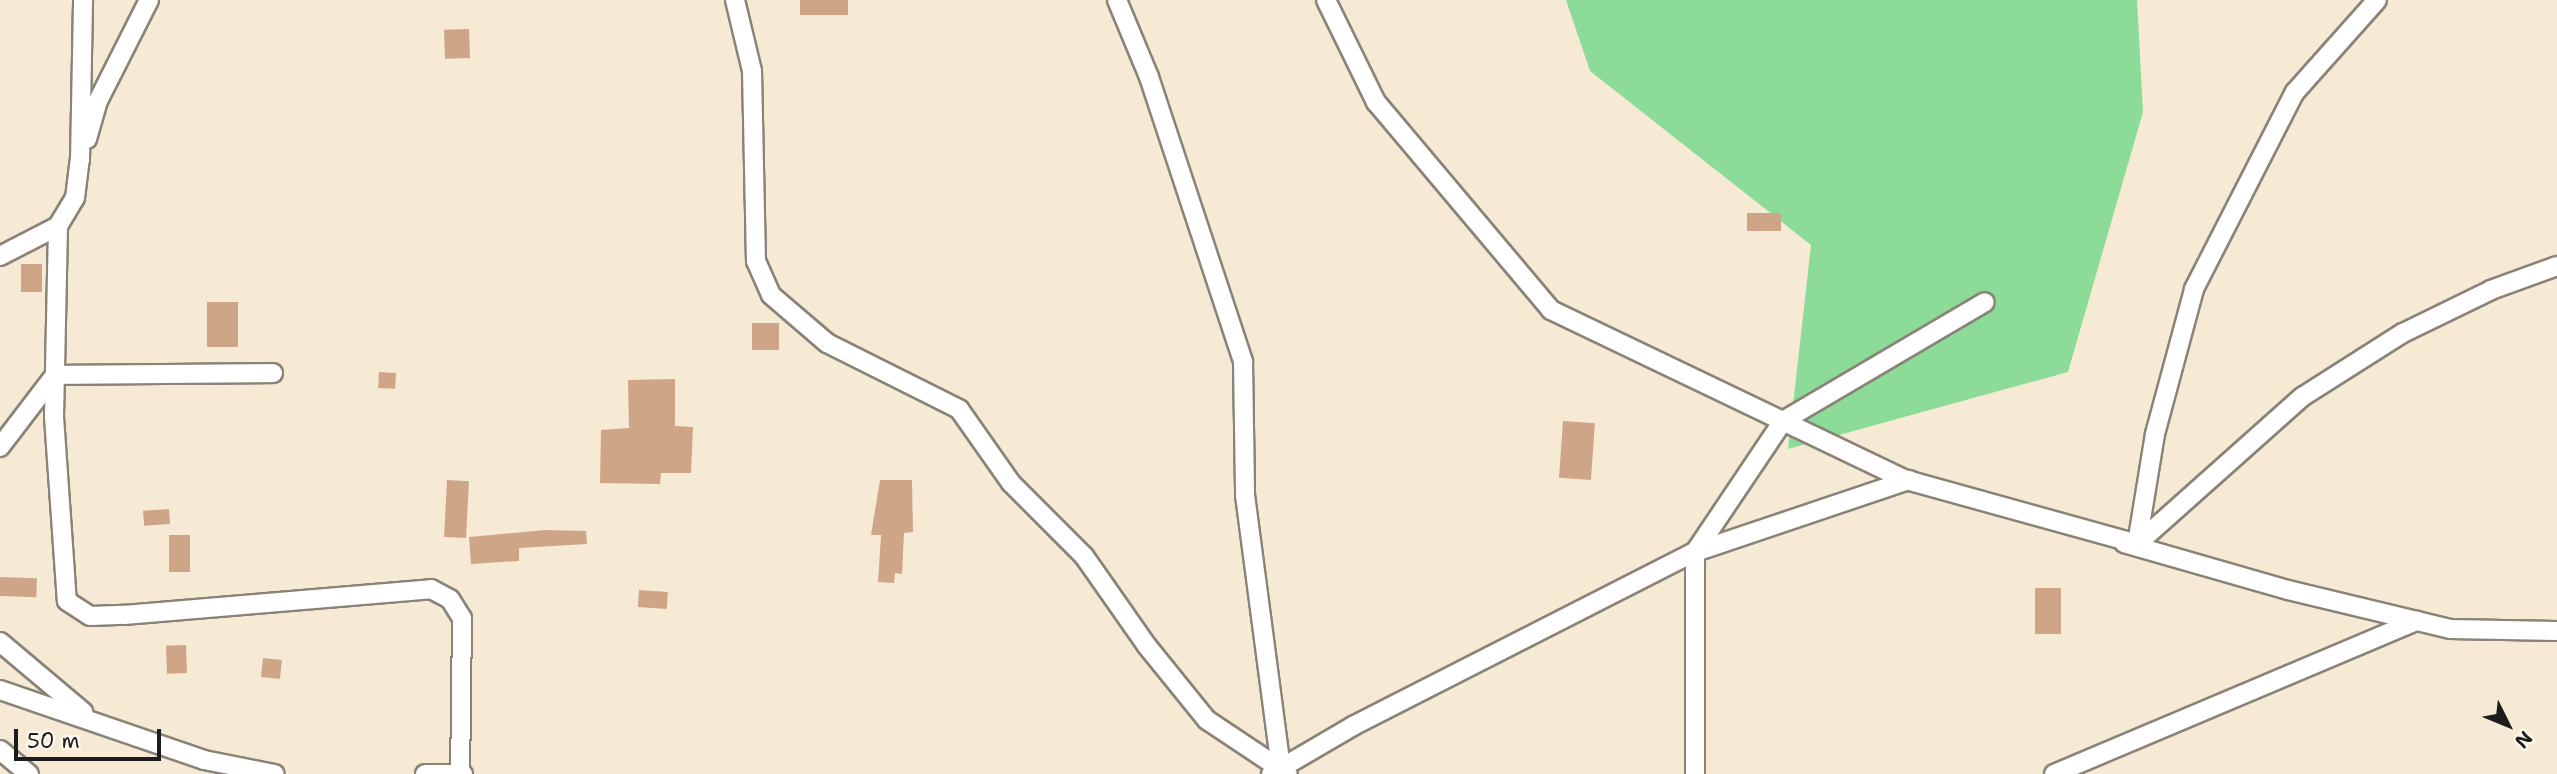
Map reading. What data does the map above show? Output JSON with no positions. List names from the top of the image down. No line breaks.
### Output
{"scale_bar":"50 m","north":"bottom right"}
